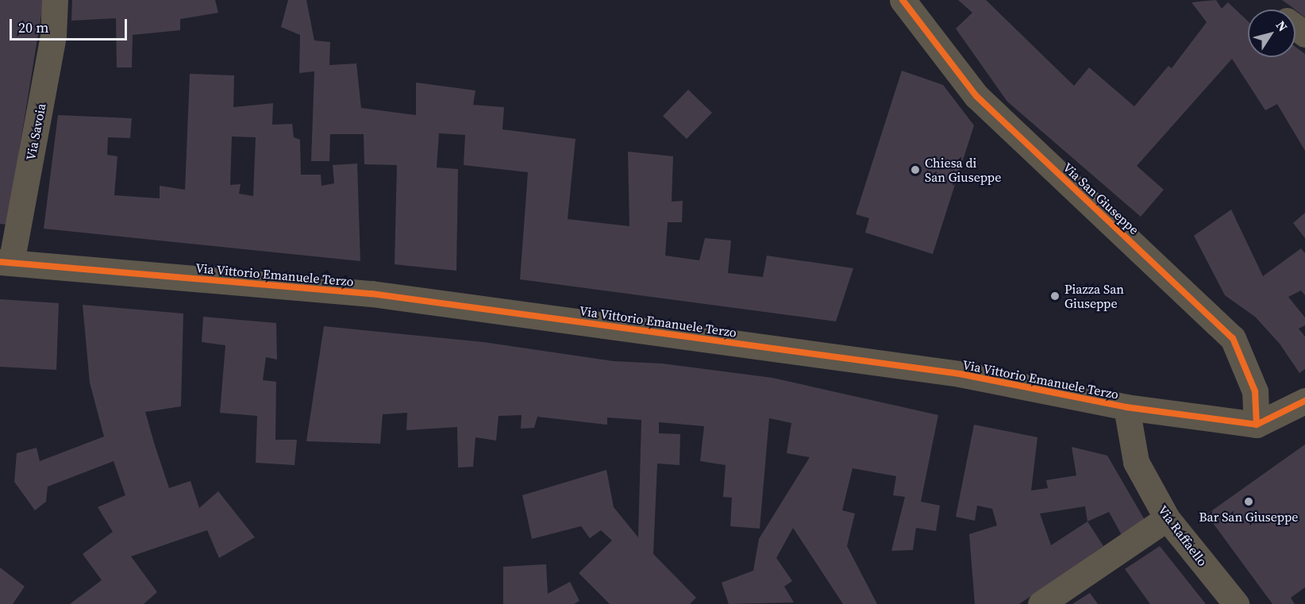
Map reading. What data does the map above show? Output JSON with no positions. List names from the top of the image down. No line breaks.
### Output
{"streets":{"street":["Via Savoia","Via San Giuseppe","Via Vittorio Emanuele Terzo","Via Raffaello"]},"crossings":[["Via Savoia","Via Vittorio Emanuele Terzo"],["Via San Giuseppe","Via Vittorio Emanuele Terzo"],["Via Vittorio Emanuele Terzo","Via Raffaello"]],"places":["Chiesa di San Giuseppe","Piazza San Giuseppe","Bar San Giuseppe"],"scale_bar":"20 m","north":"top right"}
